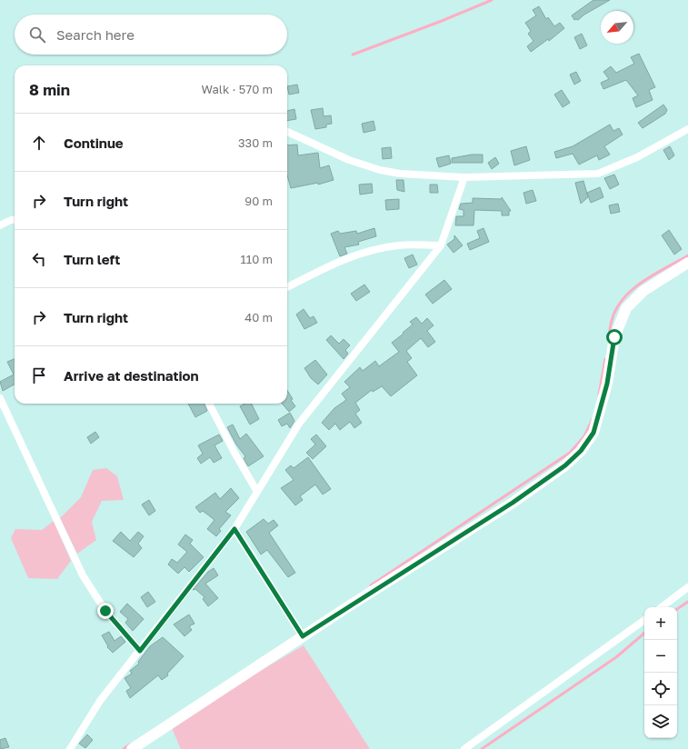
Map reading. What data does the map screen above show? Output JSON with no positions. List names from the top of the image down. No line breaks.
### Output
{"north":"bottom left","page":{"search":"Search here","heading":["8 min","Walk · 570 m"],"list":[["Continue","330 m"],["Turn right","90 m"],["Turn left","110 m"],["Turn right","40 m"],"Arrive at destination"],"map_buttons":["+","−"]}}
